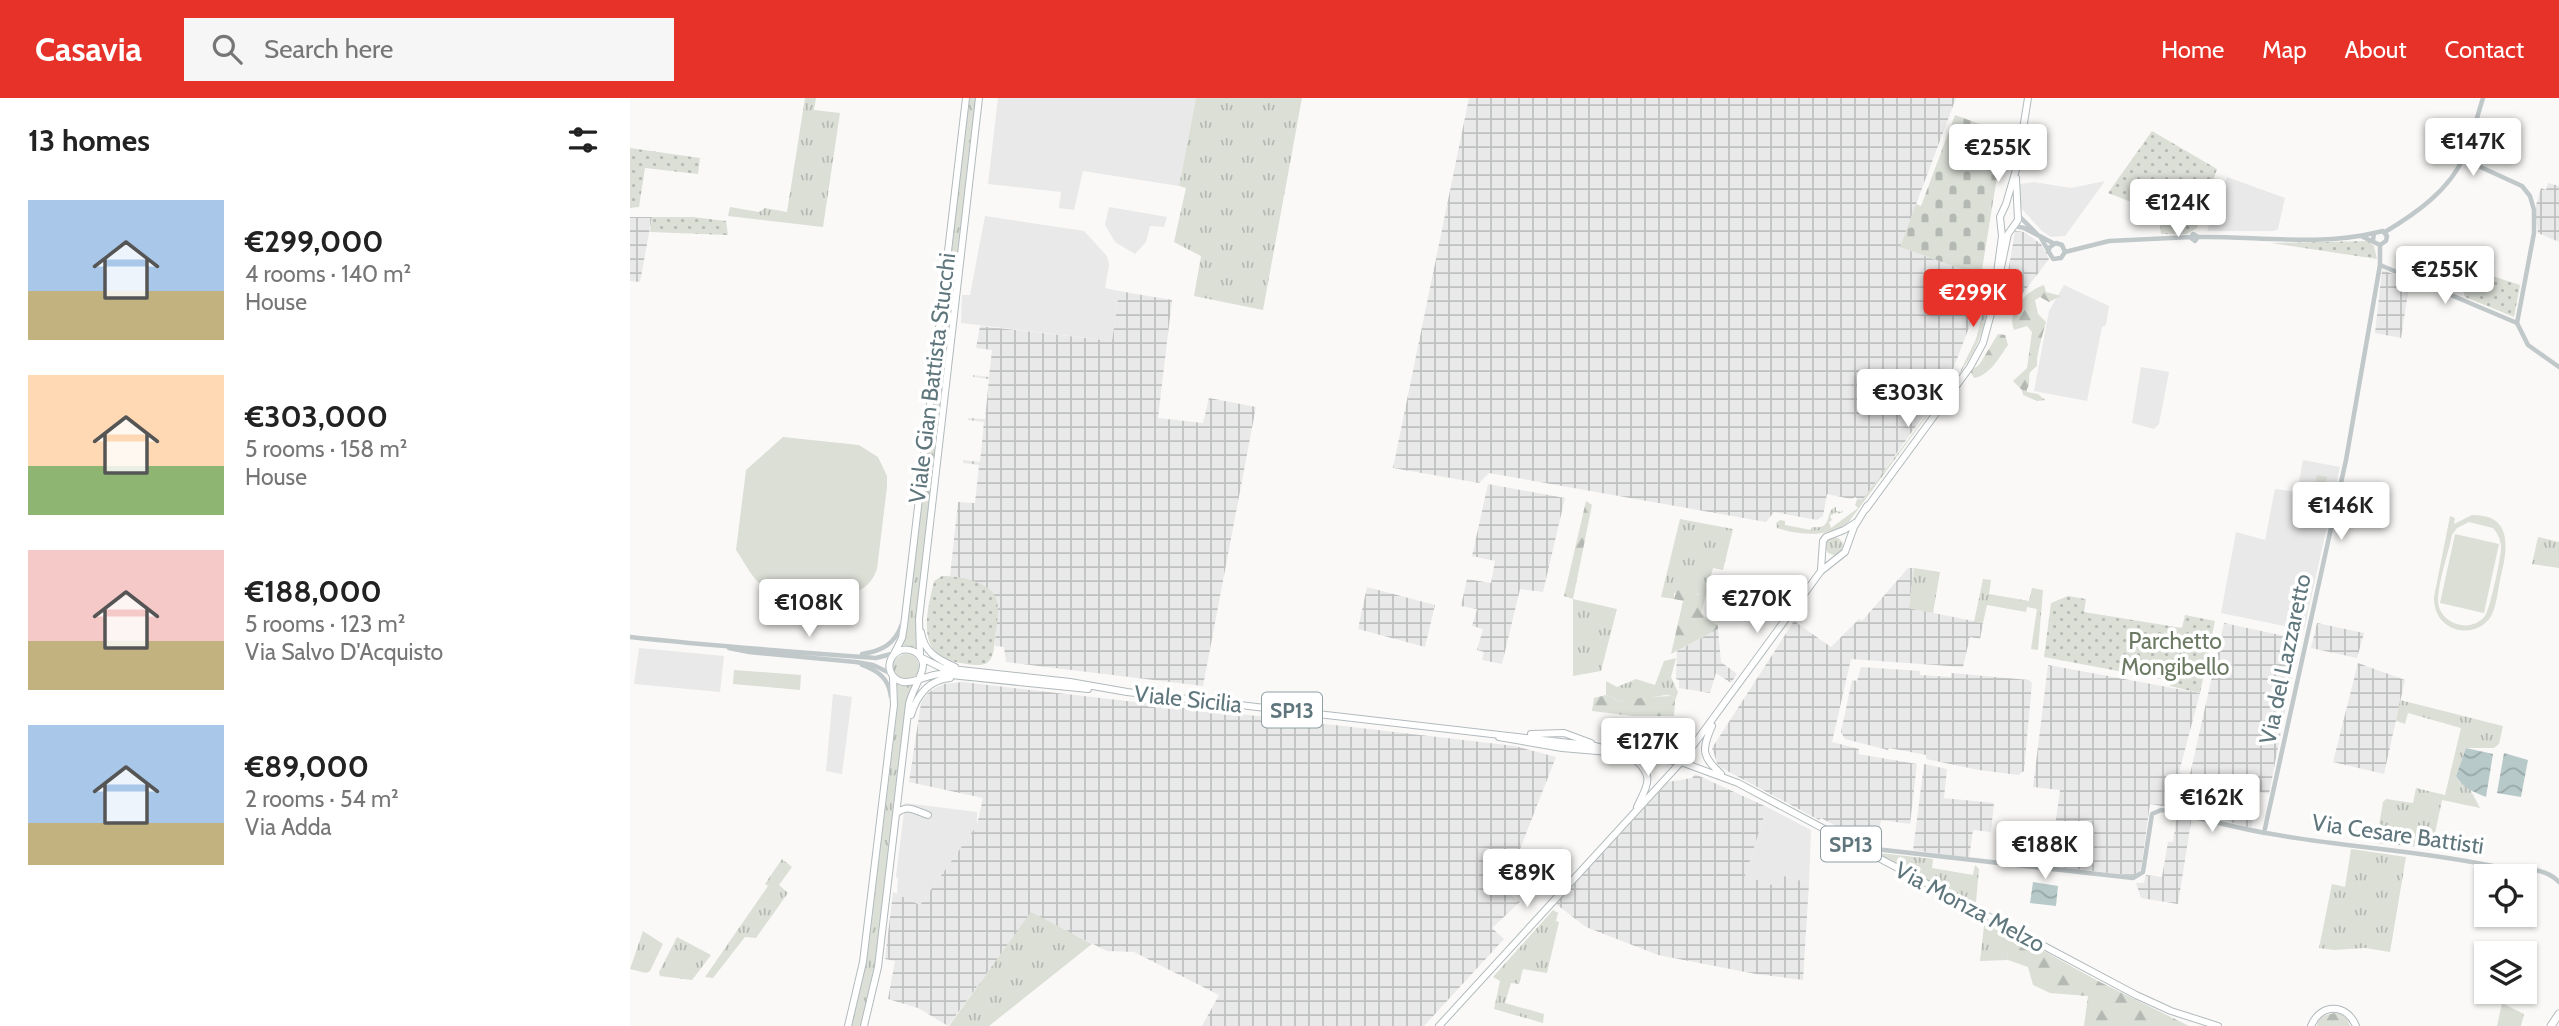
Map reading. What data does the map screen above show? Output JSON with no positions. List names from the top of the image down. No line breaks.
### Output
{"streets":{"main road":["Viale Gian Battista Stucchi","Viale Sicilia","SP13","Via Monza Melzo"],"street":["Via del Lazzaretto","Via Cesare Battisti"]},"crossings":[["Viale Gian Battista Stucchi","Viale Sicilia"],["Via del Lazzaretto","Via Cesare Battisti"],["Viale Sicilia","Via Monza Melzo"],["SP13","Via Monza Melzo"],["Via Cesare Battisti","Via Monza Melzo"]],"parks":["Parchetto Mongibello"],"page":{"header":"Casavia","search":"Search here","nav":["Home","Map","About","Contact"],"heading":"13 homes","price":["€147K","€255K","€124K","€255K","€299K","€303K","€146K","€270K","€108K","€127K","€162K","€188K","€89K"],"list":[{"name":"€299,000","note":"4 rooms · 140 m² · House"},{"name":"€303,000","note":"5 rooms · 158 m² · House"},{"name":"€188,000","note":"5 rooms · 123 m² · Via Salvo D'Acquisto"},{"name":"€89,000","note":"2 rooms · 54 m² · Via Adda"}]}}
